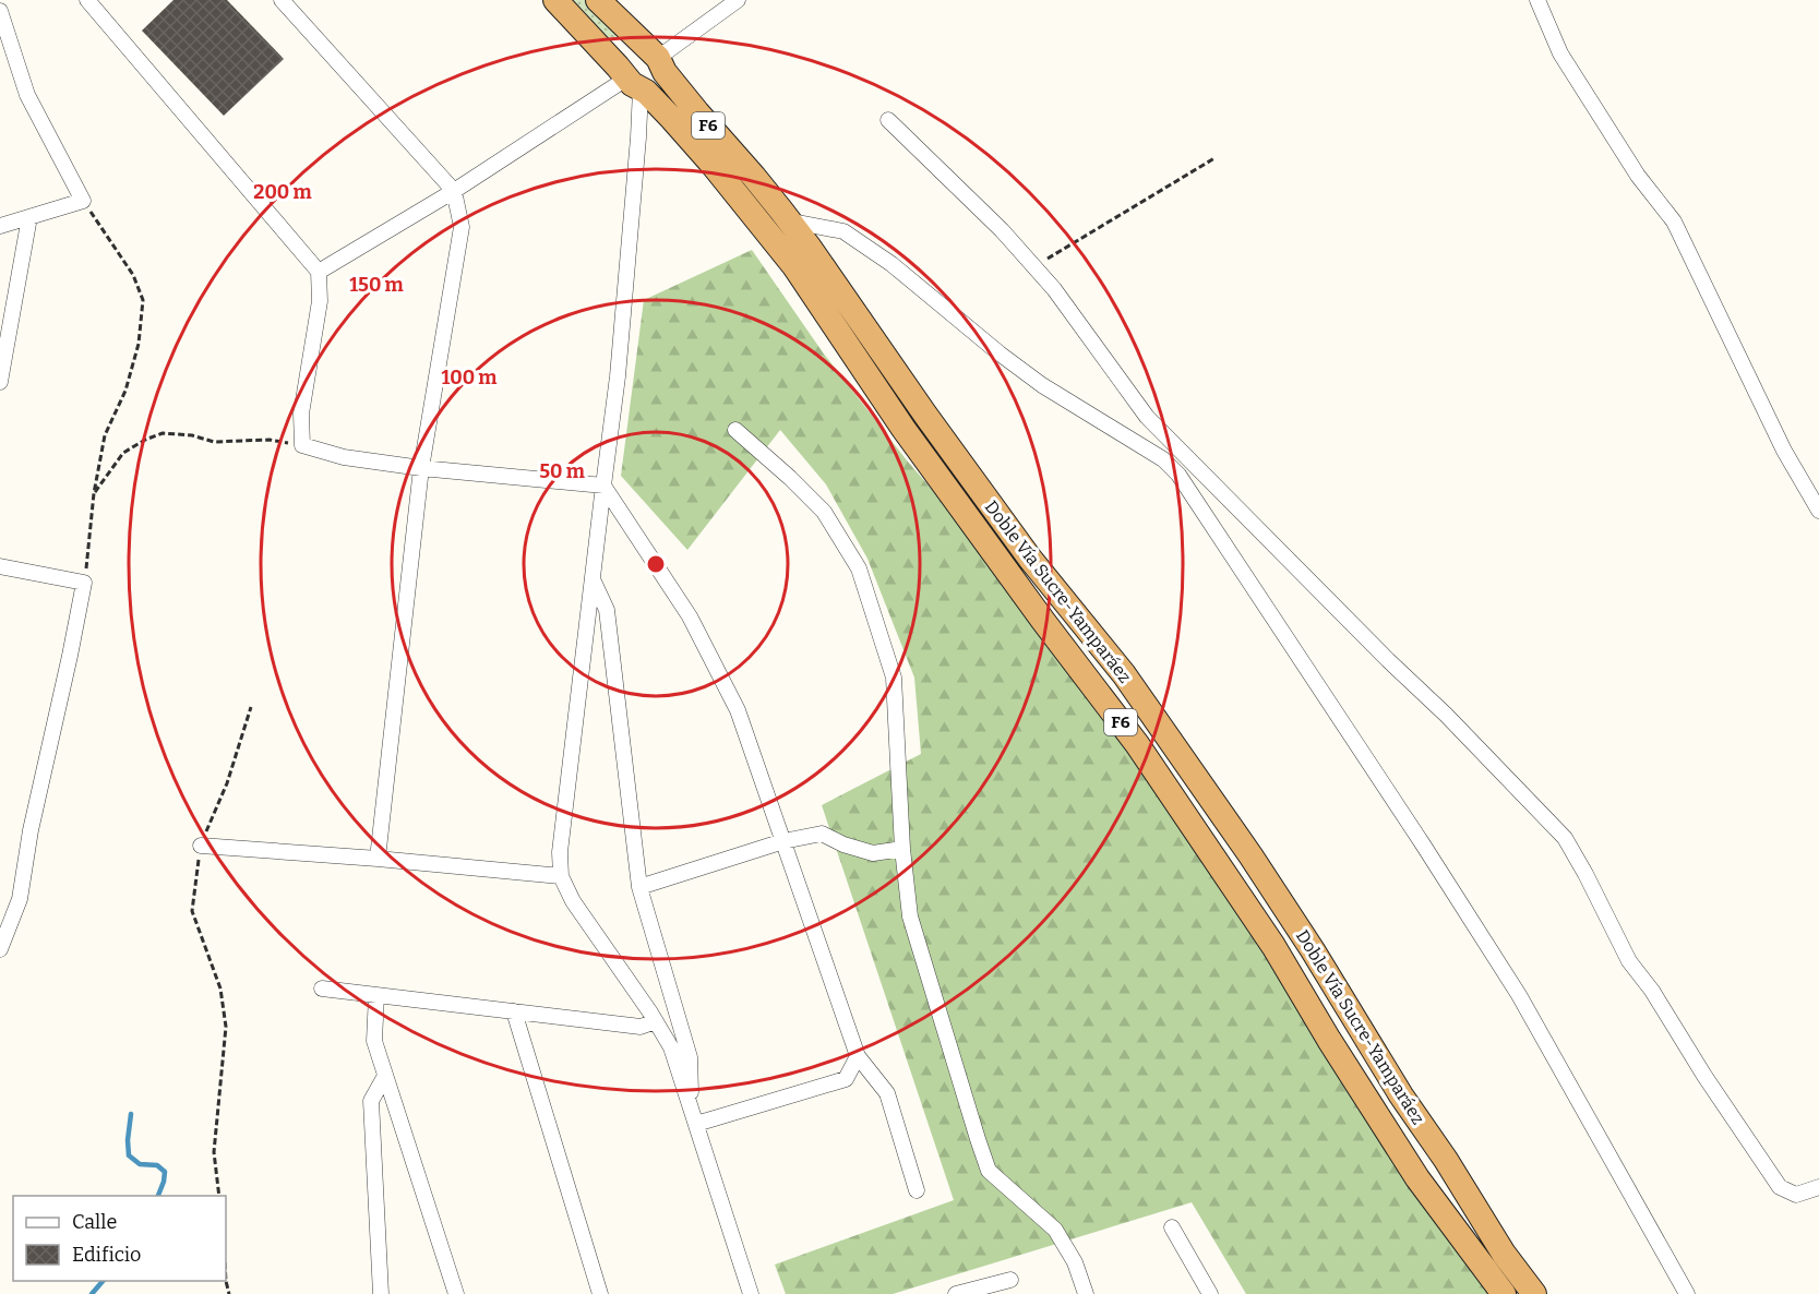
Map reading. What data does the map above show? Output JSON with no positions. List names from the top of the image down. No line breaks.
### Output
{"streets":{"highway":["F6","Doble Vía Sucre-Yamparáez"]},"legend":["Calle","Edificio"],"rings":["200 m","150 m","100 m","50 m"]}
